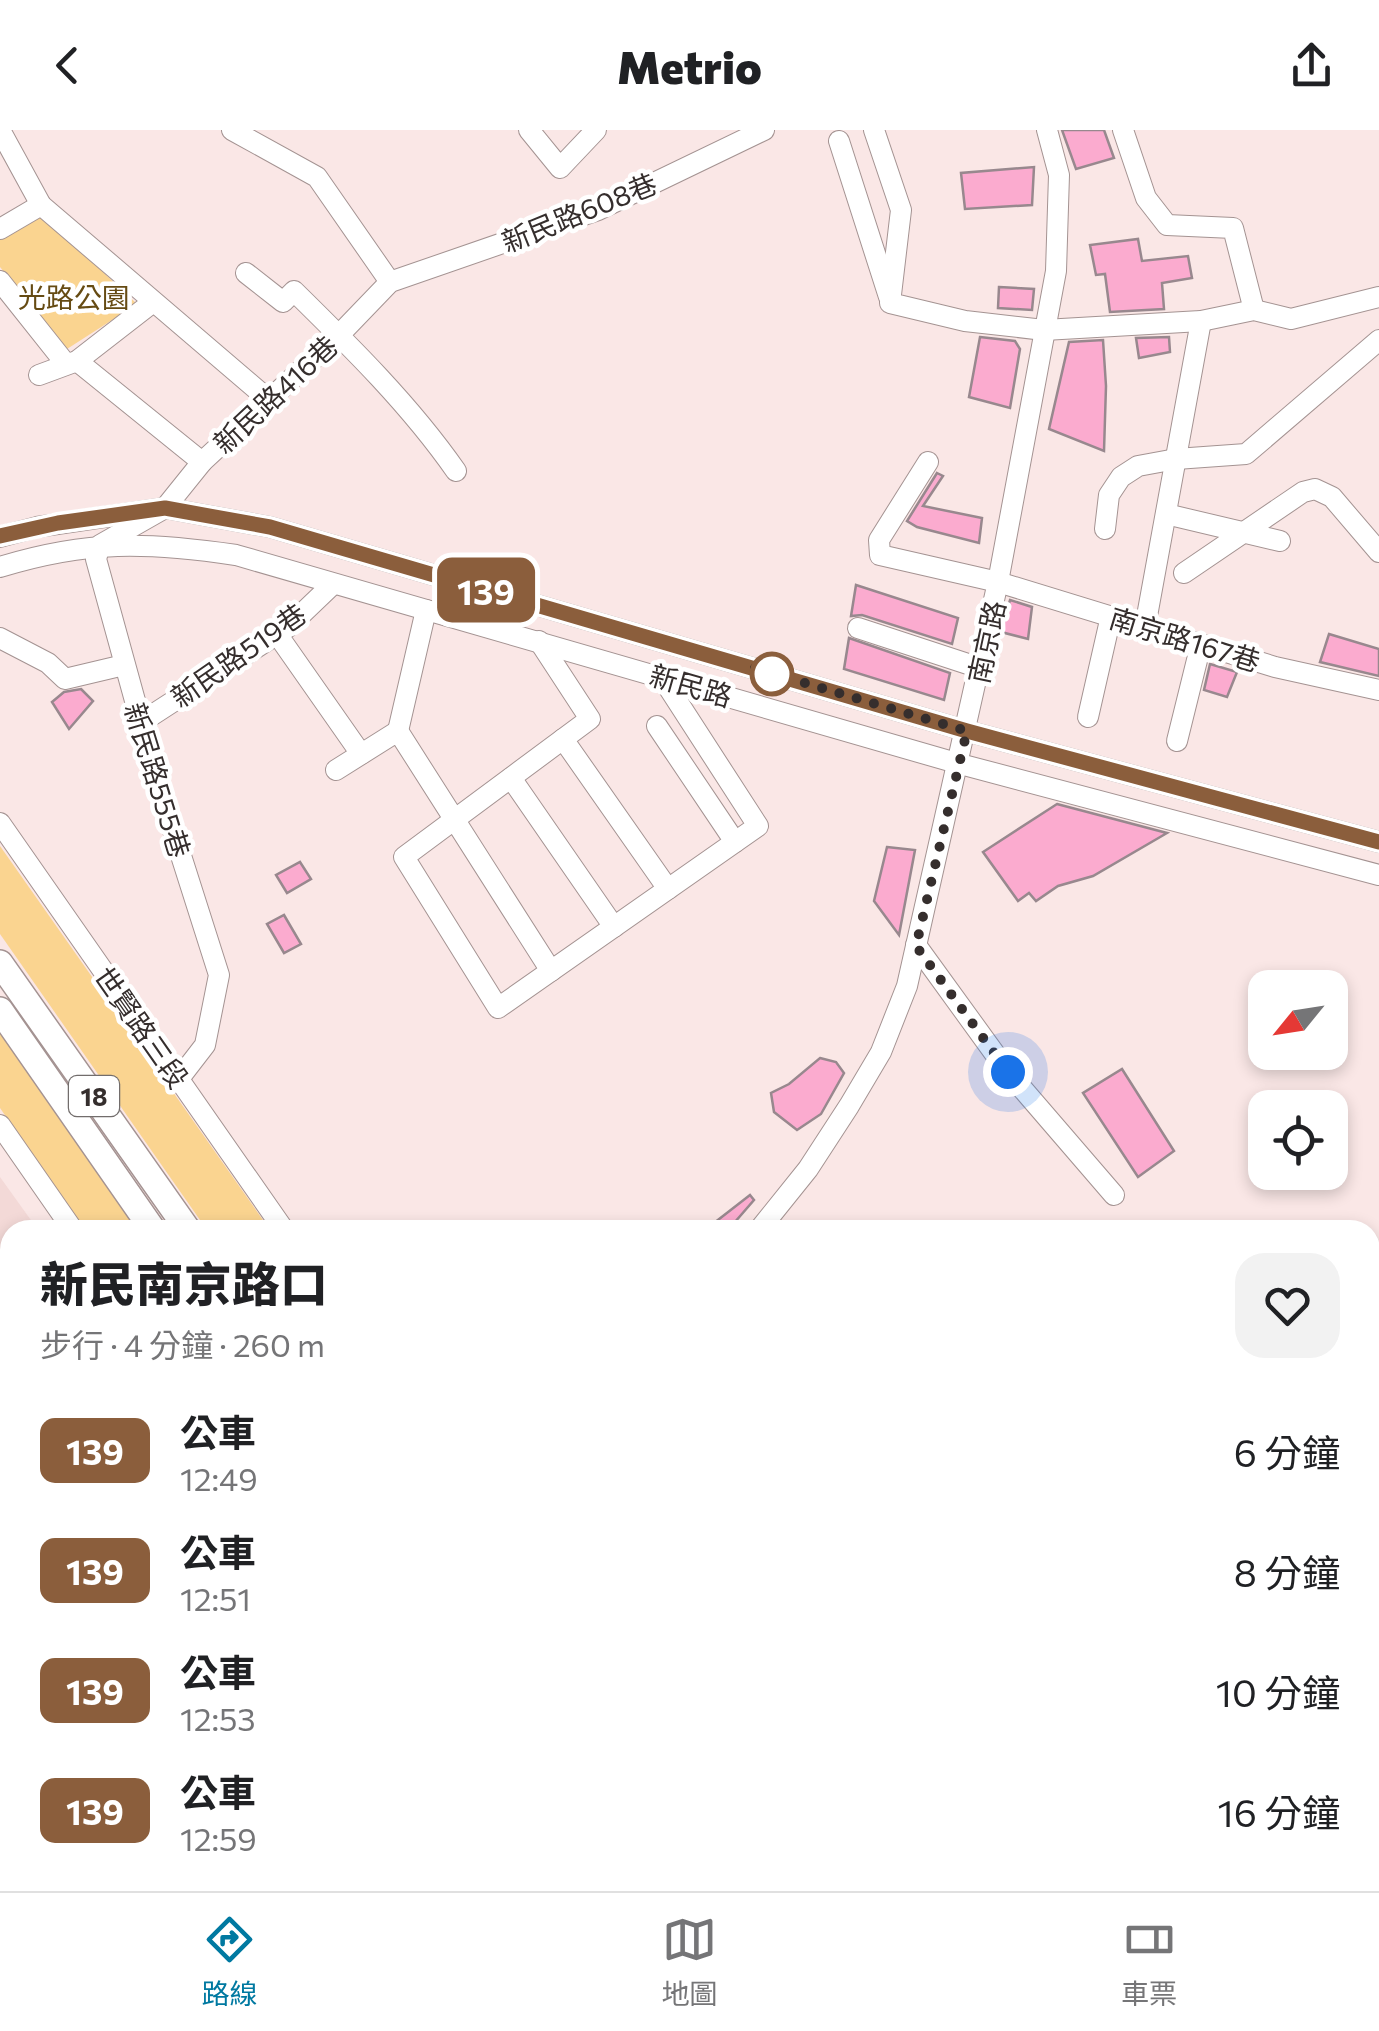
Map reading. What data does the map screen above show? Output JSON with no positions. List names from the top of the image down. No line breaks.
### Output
{"streets":{"main road":["18"],"street":["新民路608巷","新民路416巷","南京路167巷","南京路","新民路519巷","新民路","新民路555巷","世賢路三段"]},"crossings":[["新民路608巷","新民路416巷"],["新民路416巷","新民路"],["南京路167巷","南京路"],["南京路","新民路"],["新民路519巷","新民路"],["新民路519巷","新民路555巷"],["新民路","新民路555巷"],["新民路555巷","世賢路三段"]],"parks":["光路公園"],"lines":["bus line 139"],"north":"bottom left","page":{"header":"Metrio","on_map":"139","heading":["新民南京路口","步行 · 4 分鐘 · 260 m"],"list":[{"mark":"139","name":"公車","note":"12:49","value":"6 分鐘"},{"mark":"139","name":"公車","note":"12:51","value":"8 分鐘"},{"mark":"139","name":"公車","note":"12:53","value":"10 分鐘"},{"mark":"139","name":"公車","note":"12:59","value":"16 分鐘"}],"tabs":["路線","地圖","車票"]}}
